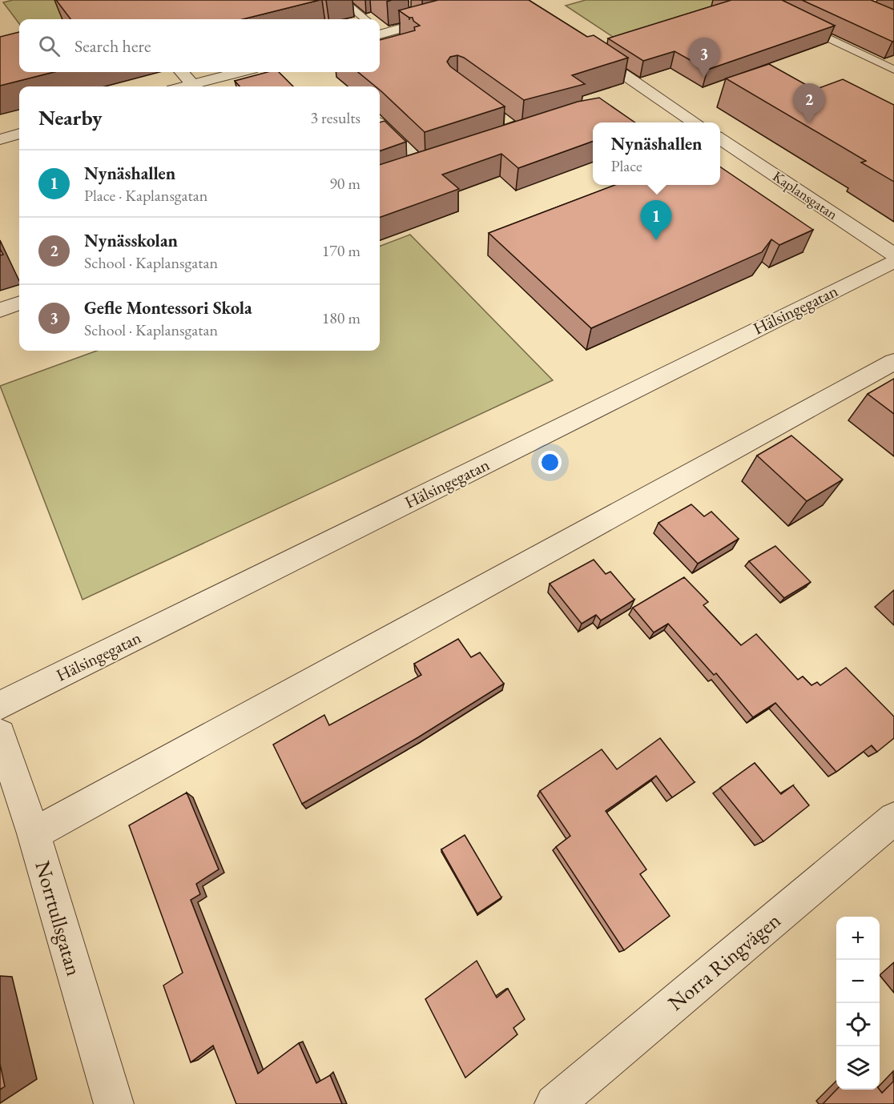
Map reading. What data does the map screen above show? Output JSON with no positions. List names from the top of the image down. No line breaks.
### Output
{"streets":{"street":["Kaplansgatan","Hälsingegatan","Norrtullsgatan","Norra Ringvägen"]},"page":{"search":"Search here","pins":["3","2","1"],"heading":["Nearby","3 results"],"popup":["Nynäshallen","Place"],"list":[{"mark":"1","name":"Nynäshallen","note":"Place · Kaplansgatan","value":"90 m"},{"mark":"2","name":"Nynässkolan","note":"School · Kaplansgatan","value":"170 m"},{"mark":"3","name":"Gefle Montessori Skola","note":"School · Kaplansgatan","value":"180 m"}],"map_buttons":["+","−"]}}
